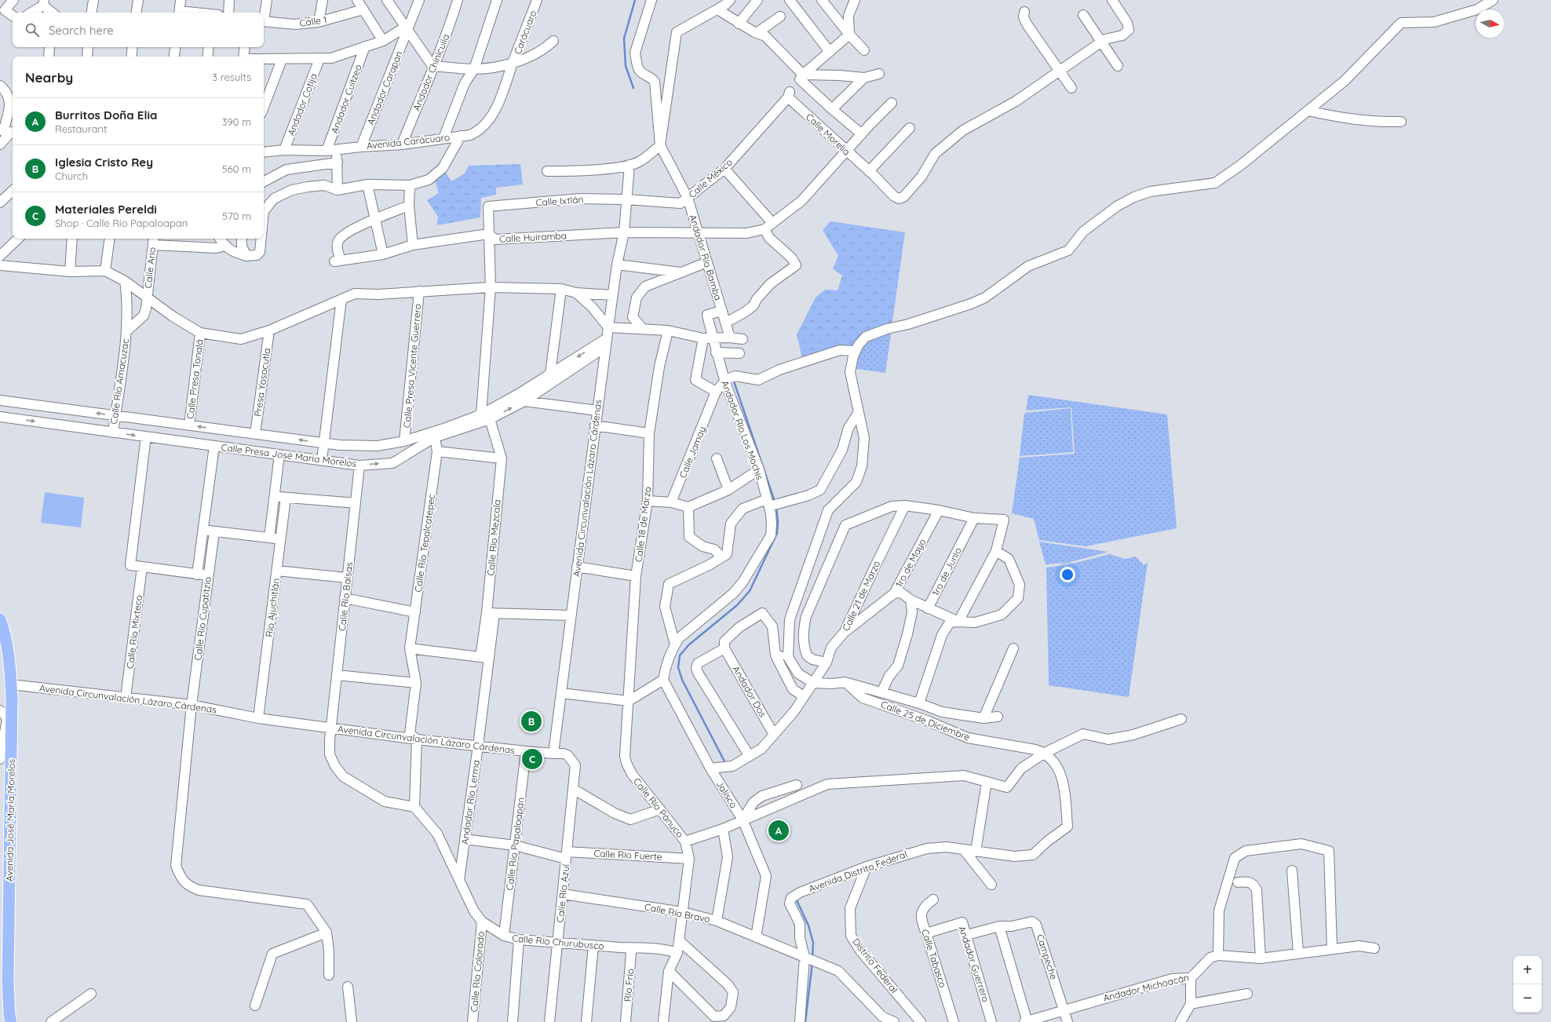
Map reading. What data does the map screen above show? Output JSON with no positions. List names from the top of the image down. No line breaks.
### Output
{"streets":{"main road":["Avenida José María Morelos"],"street":["Calle 1","Carácuaro","Andador Chinicuila","Andador Carapan","Andador Cuitzeo","Andador Cotija","Calle Morelia","Avenida Carácuaro","Calle México","Calle Ixtlán","Calle Huiramba","Andador Río Bamba","Calle Ario","Calle Presa Vicente Guerrero","Calle Presa Tonalá","Calle Río Amacuzac","Presa Yosocutla","Andador Río Los Mochis","Calle Jamay","Calle Presa José María Morelos","Avenida Circunvalación Lázaro Cárdenas","Calle 18 de Marzo","Calle Río Mezcala","Calle Río Tepalcatepec","1ro de Mayo","1ro de Junio","Calle 21 de Marzo","Calle Río Balsas","Río Ajuchitlán","Calle Río Cupatitzio","Calle Río Mixteco","Andador Dos","Calle 25 de Diciembre","Jalisco","Andador Río Lerma","Calle Río Pánuco","Calle Río Papaloapan","Calle Río Fuerte","Avenida Distrito Federal","Calle Río Azul","Calle Río Bravo","Calle Río Churubusco","Campeche","Calle Tabasco","Andador Guerrero","Distrito Federal","Calle Río Colorado","Río Frío","Andador Michoacán"]},"crossings":[["Carácuaro","Avenida Carácuaro"],["Andador Chinicuila","Avenida Carácuaro"],["Andador Carapan","Avenida Carácuaro"],["Andador Cuitzeo","Avenida Carácuaro"],["Andador Cotija","Avenida Carácuaro"],["Calle Morelia","Calle México"],["Calle México","Calle Ixtlán"],["Calle México","Andador Río Bamba"],["Calle México","Avenida Circunvalación Lázaro Cárdenas"],["Calle Ixtlán","Calle Huiramba"],["Calle Ixtlán","Avenida Circunvalación Lázaro Cárdenas"],["Calle Huiramba","Andador Río Bamba"],["Calle Huiramba","Avenida Circunvalación Lázaro Cárdenas"],["Andador Río Bamba","Andador Río Los Mochis"],["Calle Ario","Calle Río Amacuzac"],["Calle Presa Vicente Guerrero","Calle Presa José María Morelos"],["Calle Presa Tonalá","Calle Presa José María Morelos"],["Calle Río Amacuzac","Calle Presa José María Morelos"],["Presa Yosocutla","Calle Presa José María Morelos"],["Andador Río Los Mochis","Calle Jamay"],["Andador Río Los Mochis","Jalisco"],["Calle Presa José María Morelos","Avenida Circunvalación Lázaro Cárdenas"],["Calle Presa José María Morelos","Calle Río Mezcala"],["Calle Presa José María Morelos","Calle Río Tepalcatepec"],["Calle Presa José María Morelos","Calle Río Balsas"],["Calle Presa José María Morelos","Calle Río Cupatitzio"],["Avenida Circunvalación Lázaro Cárdenas","Calle Río Tepalcatepec"],["Avenida Circunvalación Lázaro Cárdenas","Calle Río Balsas"],["Avenida Circunvalación Lázaro Cárdenas","Río Ajuchitlán"],["Avenida Circunvalación Lázaro Cárdenas","Calle Río Cupatitzio"],["Avenida Circunvalación Lázaro Cárdenas","Calle Río Mixteco"],["Avenida Circunvalación Lázaro Cárdenas","Andador Río Lerma"],["Avenida Circunvalación Lázaro Cárdenas","Avenida José María Morelos"],["Avenida Circunvalación Lázaro Cárdenas","Calle Río Papaloapan"],["Avenida Circunvalación Lázaro Cárdenas","Calle Río Azul"],["Calle 18 de Marzo","Calle Río Pánuco"],["Calle Río Mezcala","Andador Río Lerma"],["1ro de Mayo","Calle 21 de Marzo"],["Calle 21 de Marzo","Andador Dos"],["Calle 21 de Marzo","Jalisco"],["Calle 25 de Diciembre","Avenida Distrito Federal"],["Jalisco","Calle Río Bravo"],["Andador Río Lerma","Calle Río Fuerte"],["Andador Río Lerma","Calle Río Churubusco"],["Calle Río Pánuco","Calle Río Fuerte"],["Calle Río Pánuco","Calle Río Bravo"],["Calle Río Pánuco","Calle Río Churubusco"],["Calle Río Papaloapan","Calle Río Fuerte"],["Calle Río Papaloapan","Calle Río Churubusco"],["Calle Río Fuerte","Calle Río Azul"],["Avenida Distrito Federal","Calle Río Bravo"],["Avenida Distrito Federal","Distrito Federal"],["Calle Río Azul","Calle Río Bravo"],["Calle Río Azul","Calle Río Churubusco"],["Calle Río Churubusco","Calle Río Colorado"],["Calle Río Churubusco","Río Frío"],["Campeche","Andador Guerrero"],["Campeche","Andador Michoacán"],["Calle Tabasco","Andador Guerrero"]],"north":"right","page":{"search":"Search here","heading":["Nearby","3 results"],"list":[{"mark":"A","name":"Burritos Doña Elia","note":"Restaurant","value":"390 m"},{"mark":"B","name":"Iglesia Cristo Rey","note":"Church","value":"560 m"},{"mark":"C","name":"Materiales Pereldi","note":"Shop · Calle Río Papaloapan","value":"570 m"}],"pins":["B","C","A"],"map_buttons":["+","−"]}}
